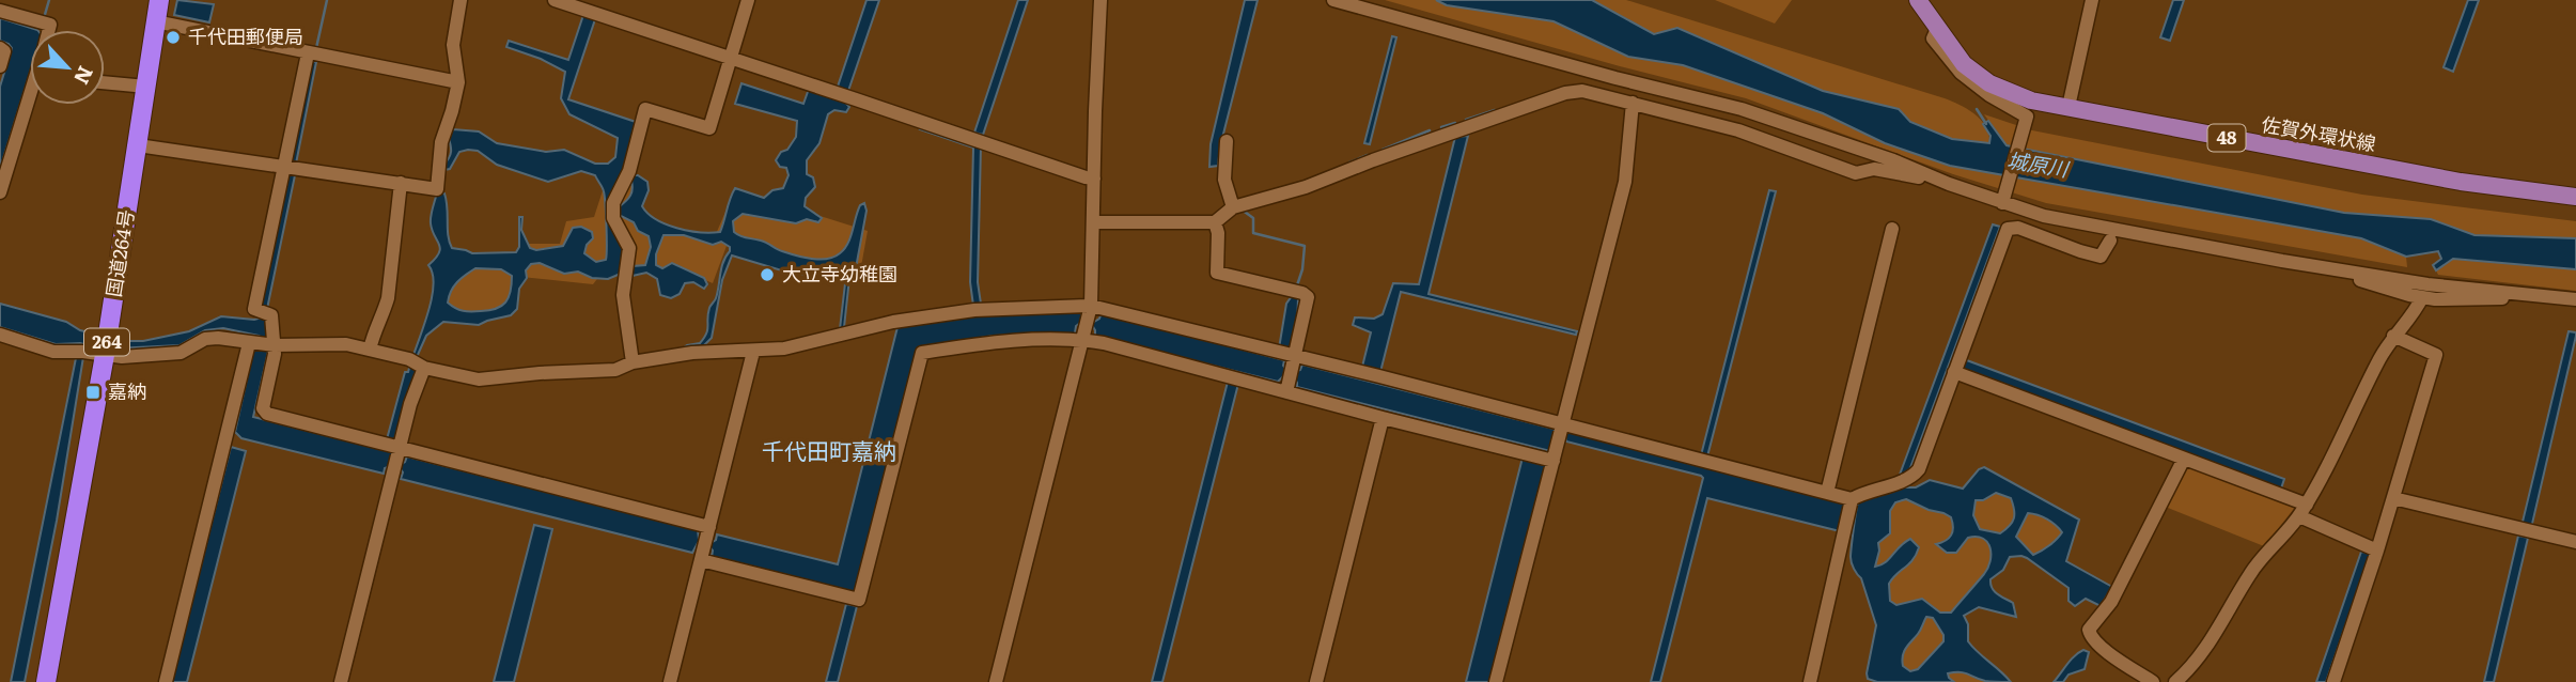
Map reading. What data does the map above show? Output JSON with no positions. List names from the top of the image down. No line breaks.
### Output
{"streets":{"highway":["国道264号","264"],"main road":["佐賀外環状線","48"]},"districts":["千代田町嘉納"],"water":["城原川"],"places":{"other":["千代田郵便局","大立寺幼稚園"],"transit":["嘉納"]},"north":"bottom right"}
